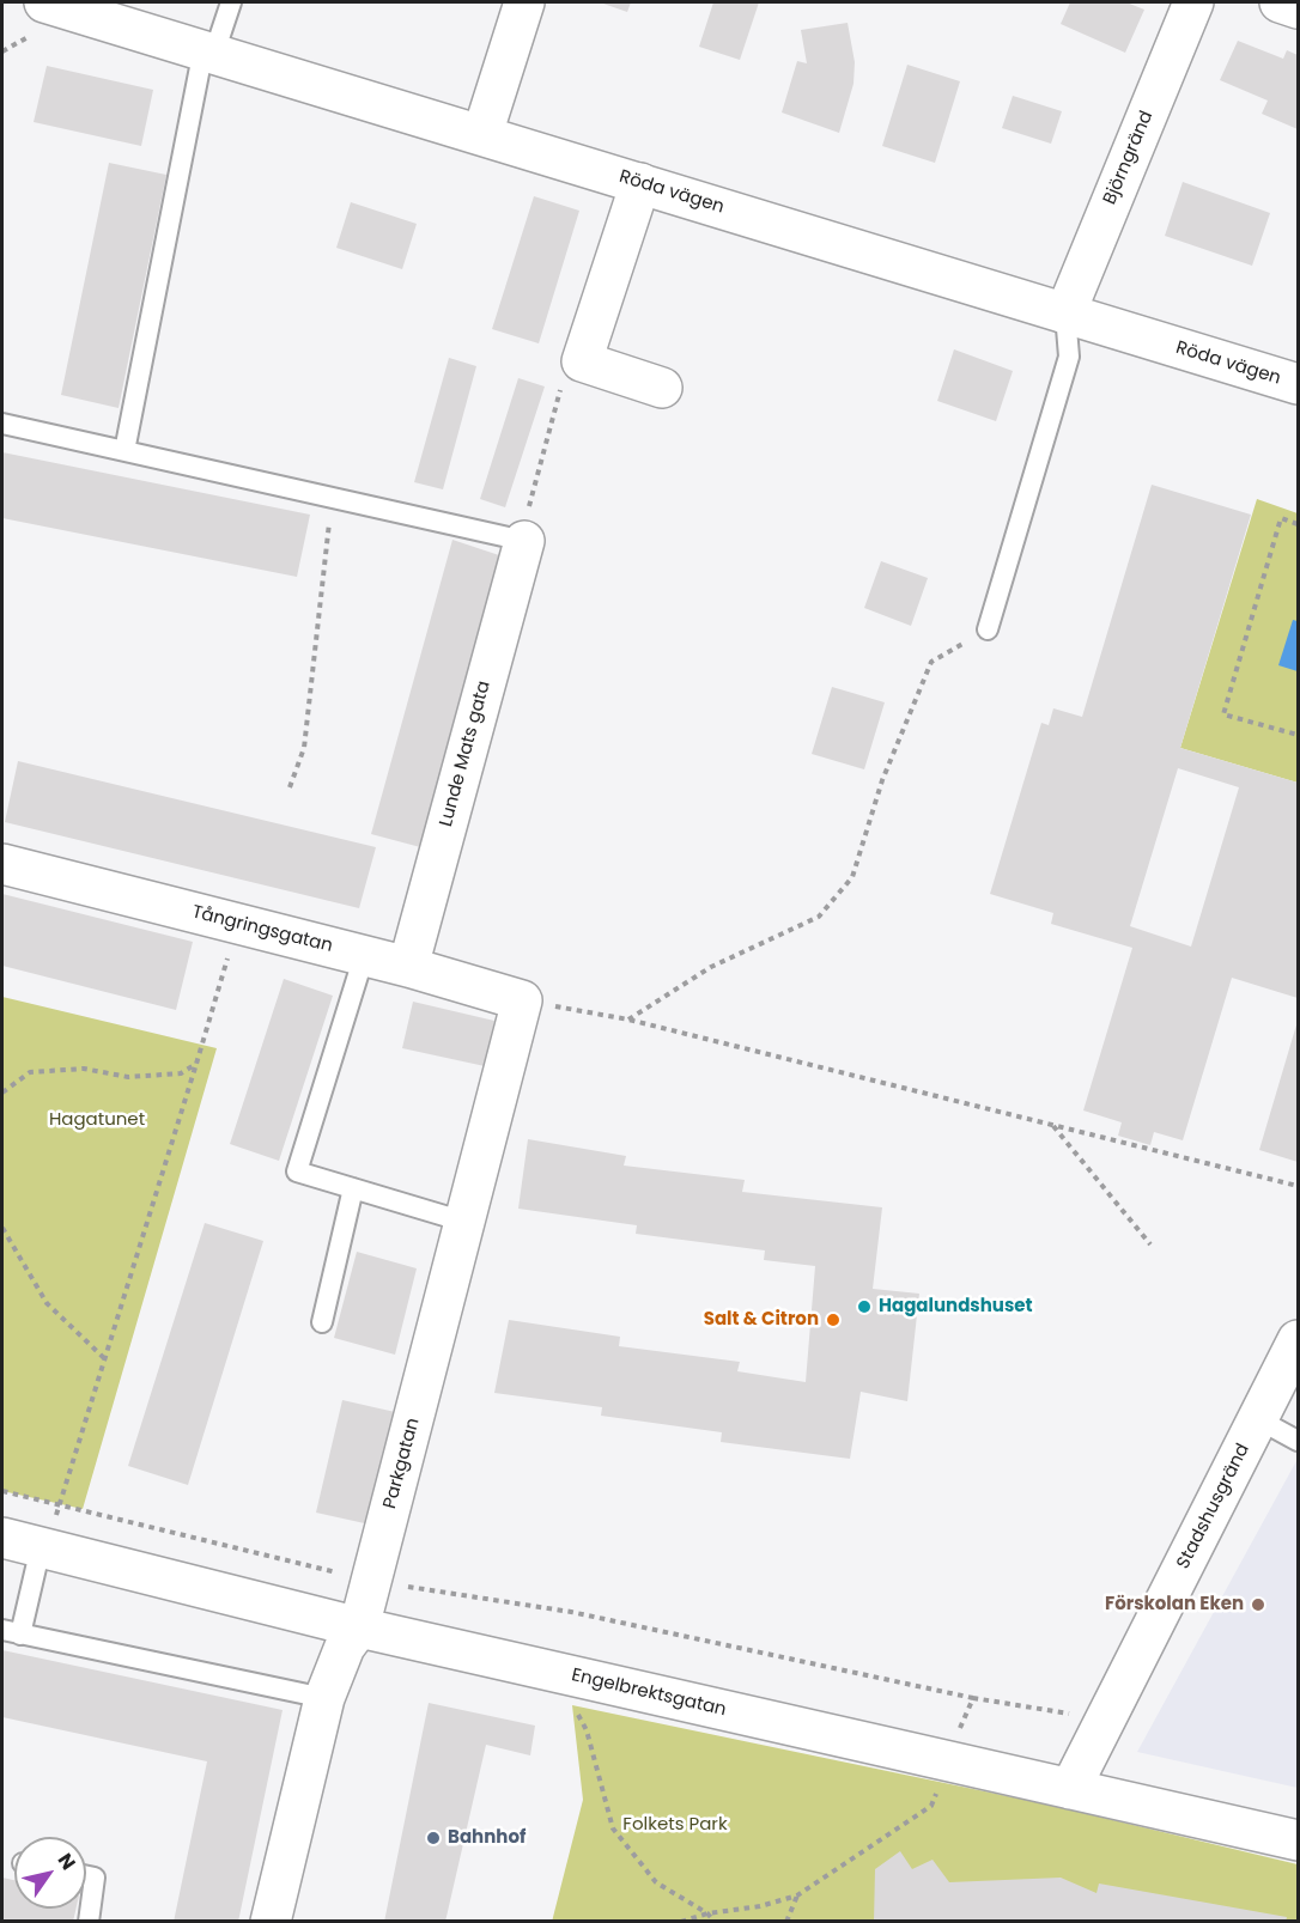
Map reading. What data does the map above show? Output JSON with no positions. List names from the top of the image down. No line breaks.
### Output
{"streets":{"street":["Björngränd","Röda vägen","Lunde Mats gata","Tångringsgatan","Parkgatan","Stadshusgränd","Engelbrektsgatan"]},"crossings":[["Björngränd","Röda vägen"],["Lunde Mats gata","Tångringsgatan"],["Tångringsgatan","Parkgatan"],["Parkgatan","Engelbrektsgatan"],["Stadshusgränd","Engelbrektsgatan"]],"parks":["Hagatunet","Folkets Park"],"places":["Hagalundshuset","Salt & Citron","Förskolan Eken","Bahnhof"],"north":"top right"}
